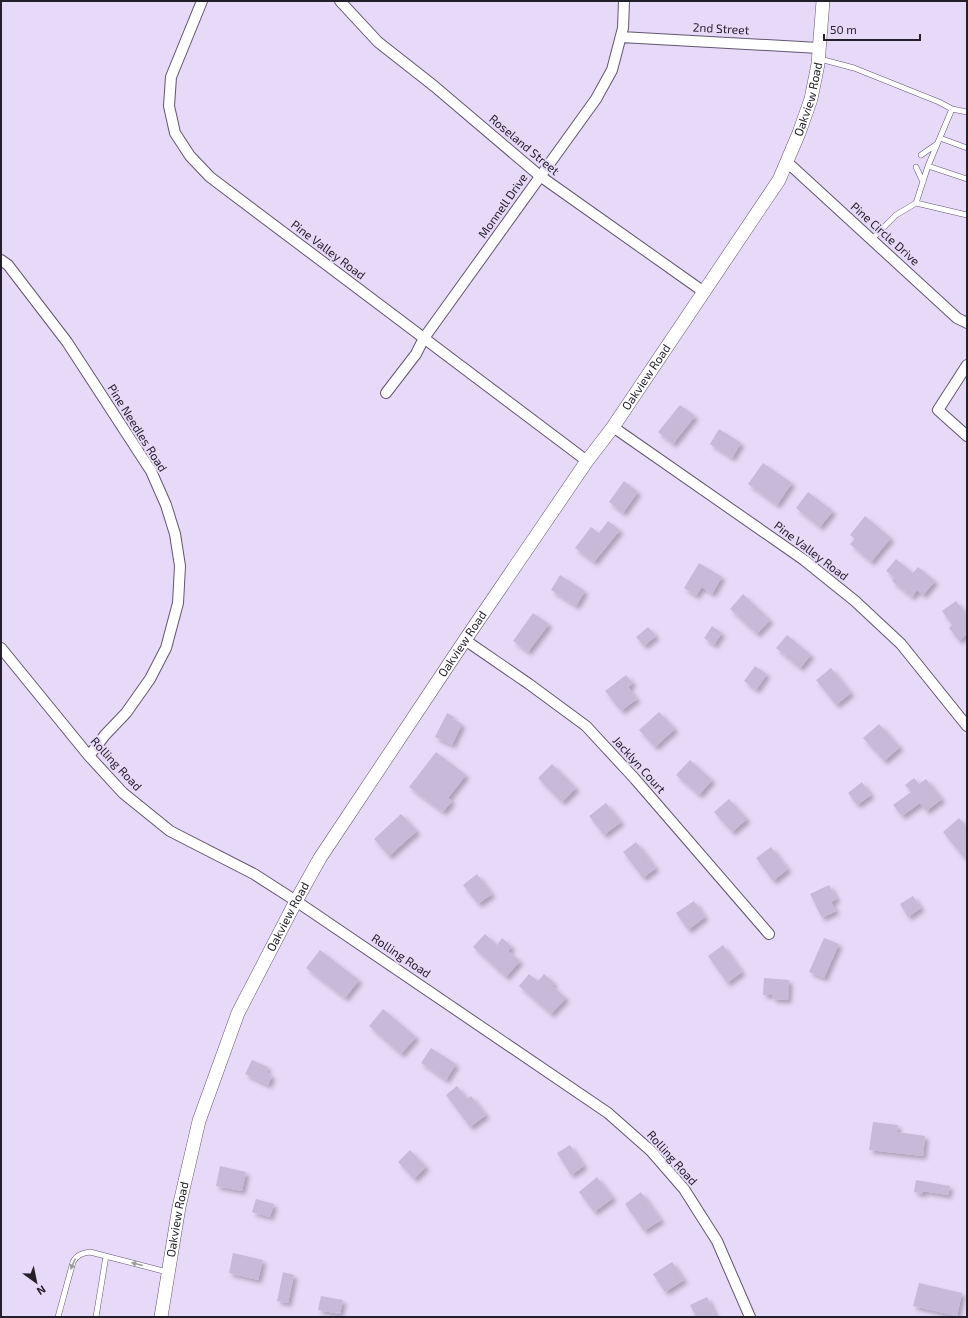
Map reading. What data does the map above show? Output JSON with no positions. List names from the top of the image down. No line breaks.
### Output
{"streets":{"street":["2nd Street","Oakview Road","Roseland Street","Monnell Drive","Pine Circle Drive","Pine Valley Road","Pine Needles Road","Rolling Road","Jacklyn Court"]},"crossings":[["2nd Street","Oakview Road"],["2nd Street","Monnell Drive"],["Oakview Road","Roseland Street"],["Oakview Road","Pine Circle Drive"],["Oakview Road","Pine Valley Road"],["Oakview Road","Rolling Road"],["Oakview Road","Jacklyn Court"],["Roseland Street","Monnell Drive"],["Monnell Drive","Pine Valley Road"],["Pine Needles Road","Rolling Road"]],"scale_bar":"50 m","north":"bottom right"}
